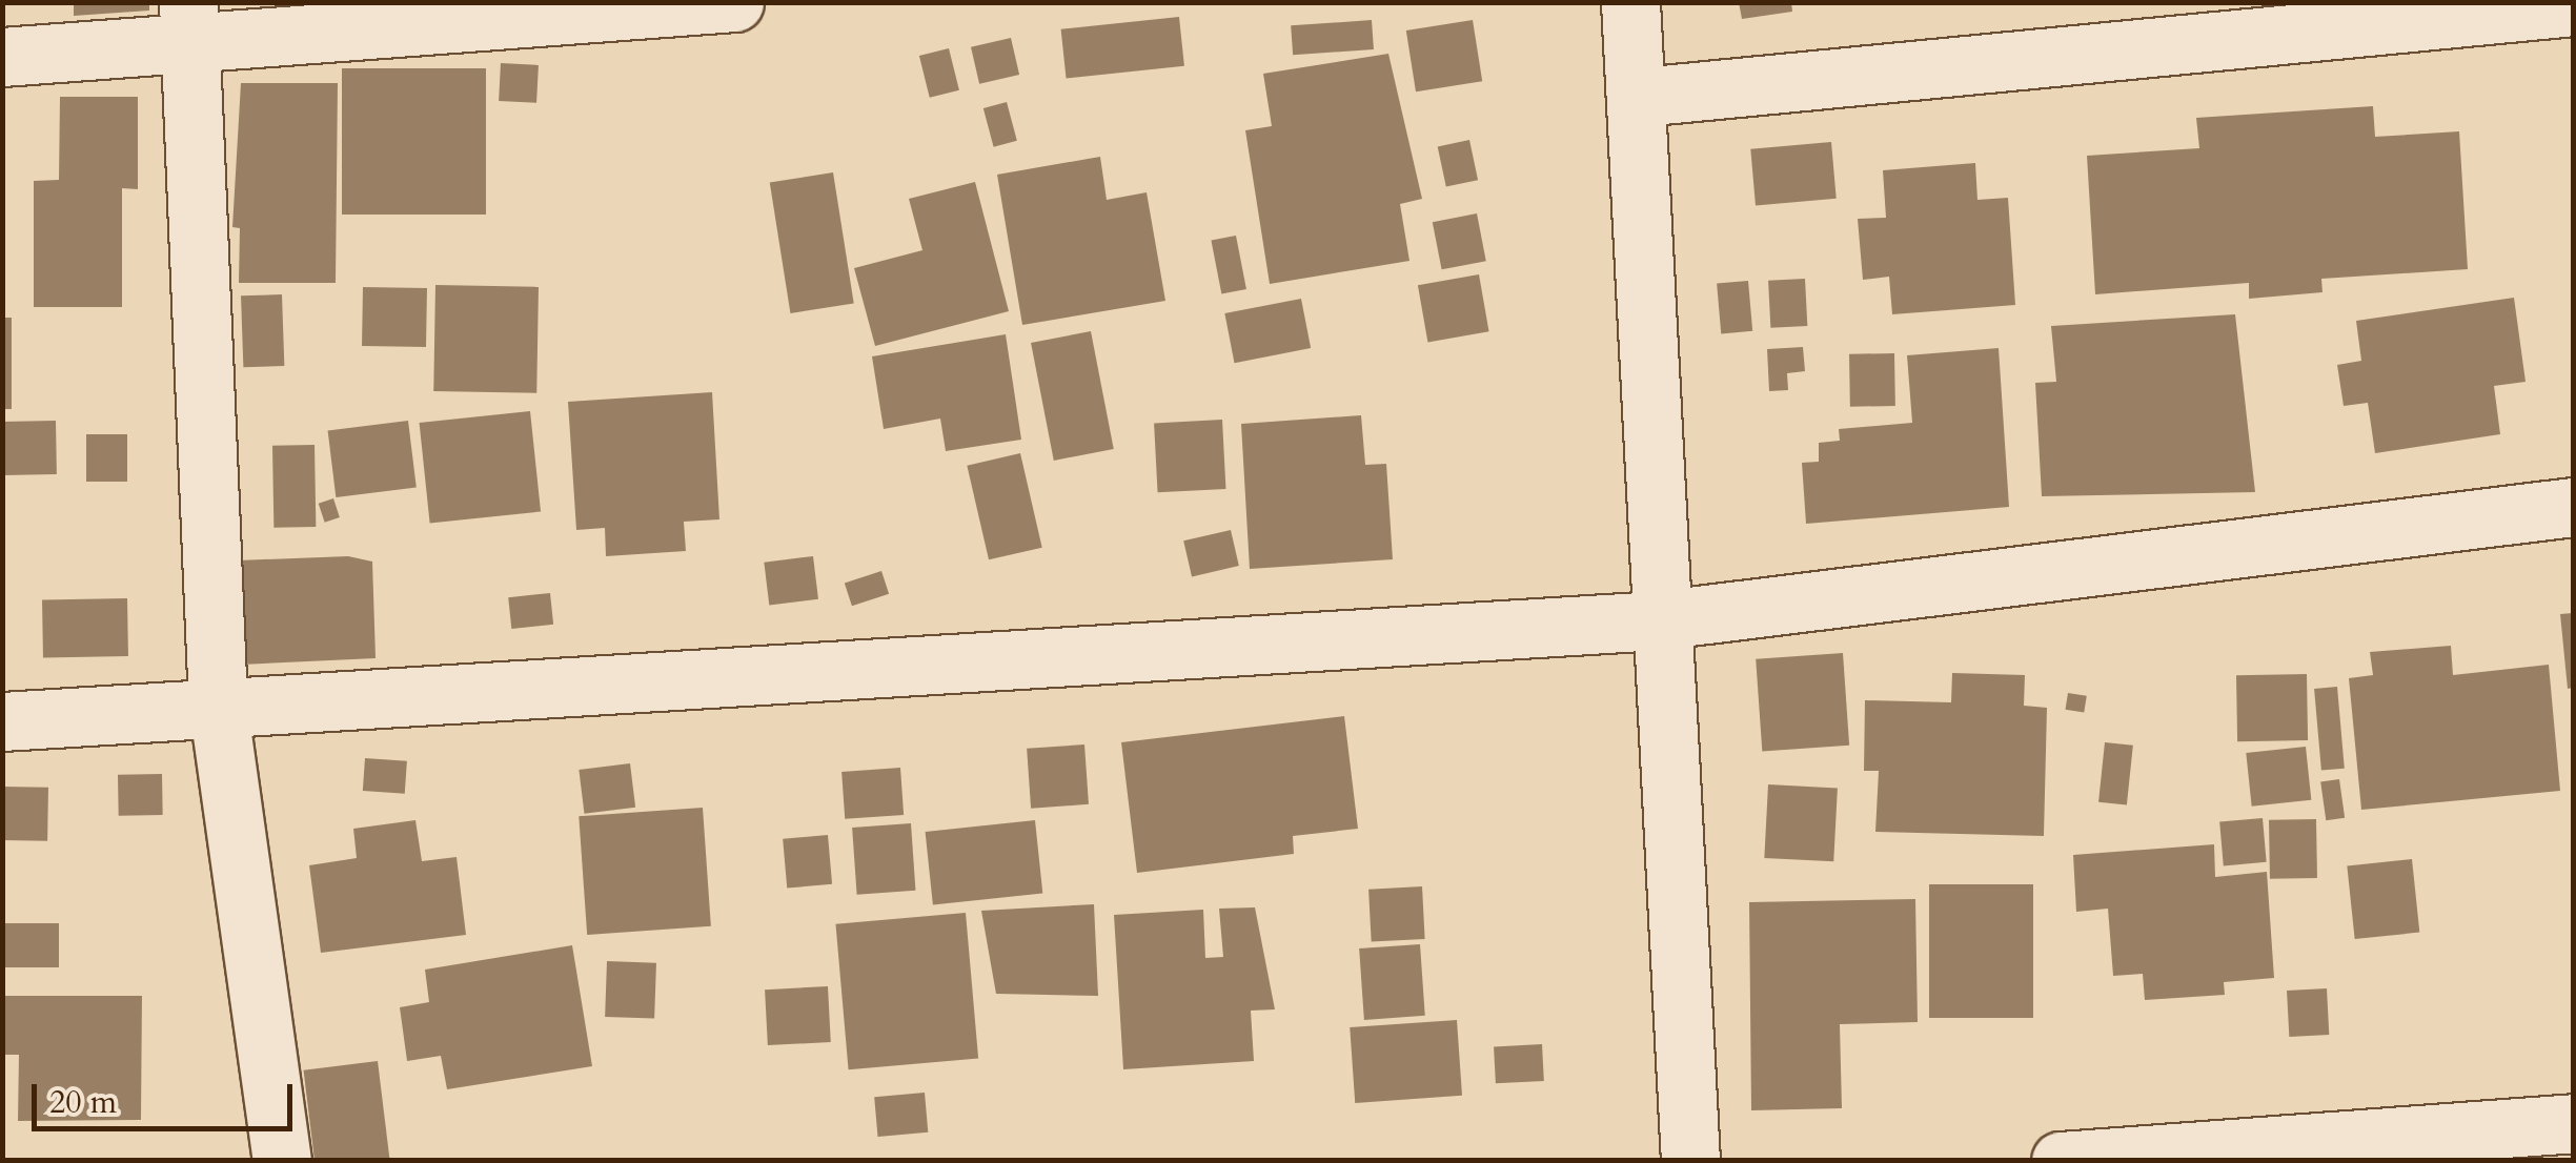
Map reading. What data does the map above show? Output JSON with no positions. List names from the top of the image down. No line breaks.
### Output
{"scale_bar":"20 m"}
